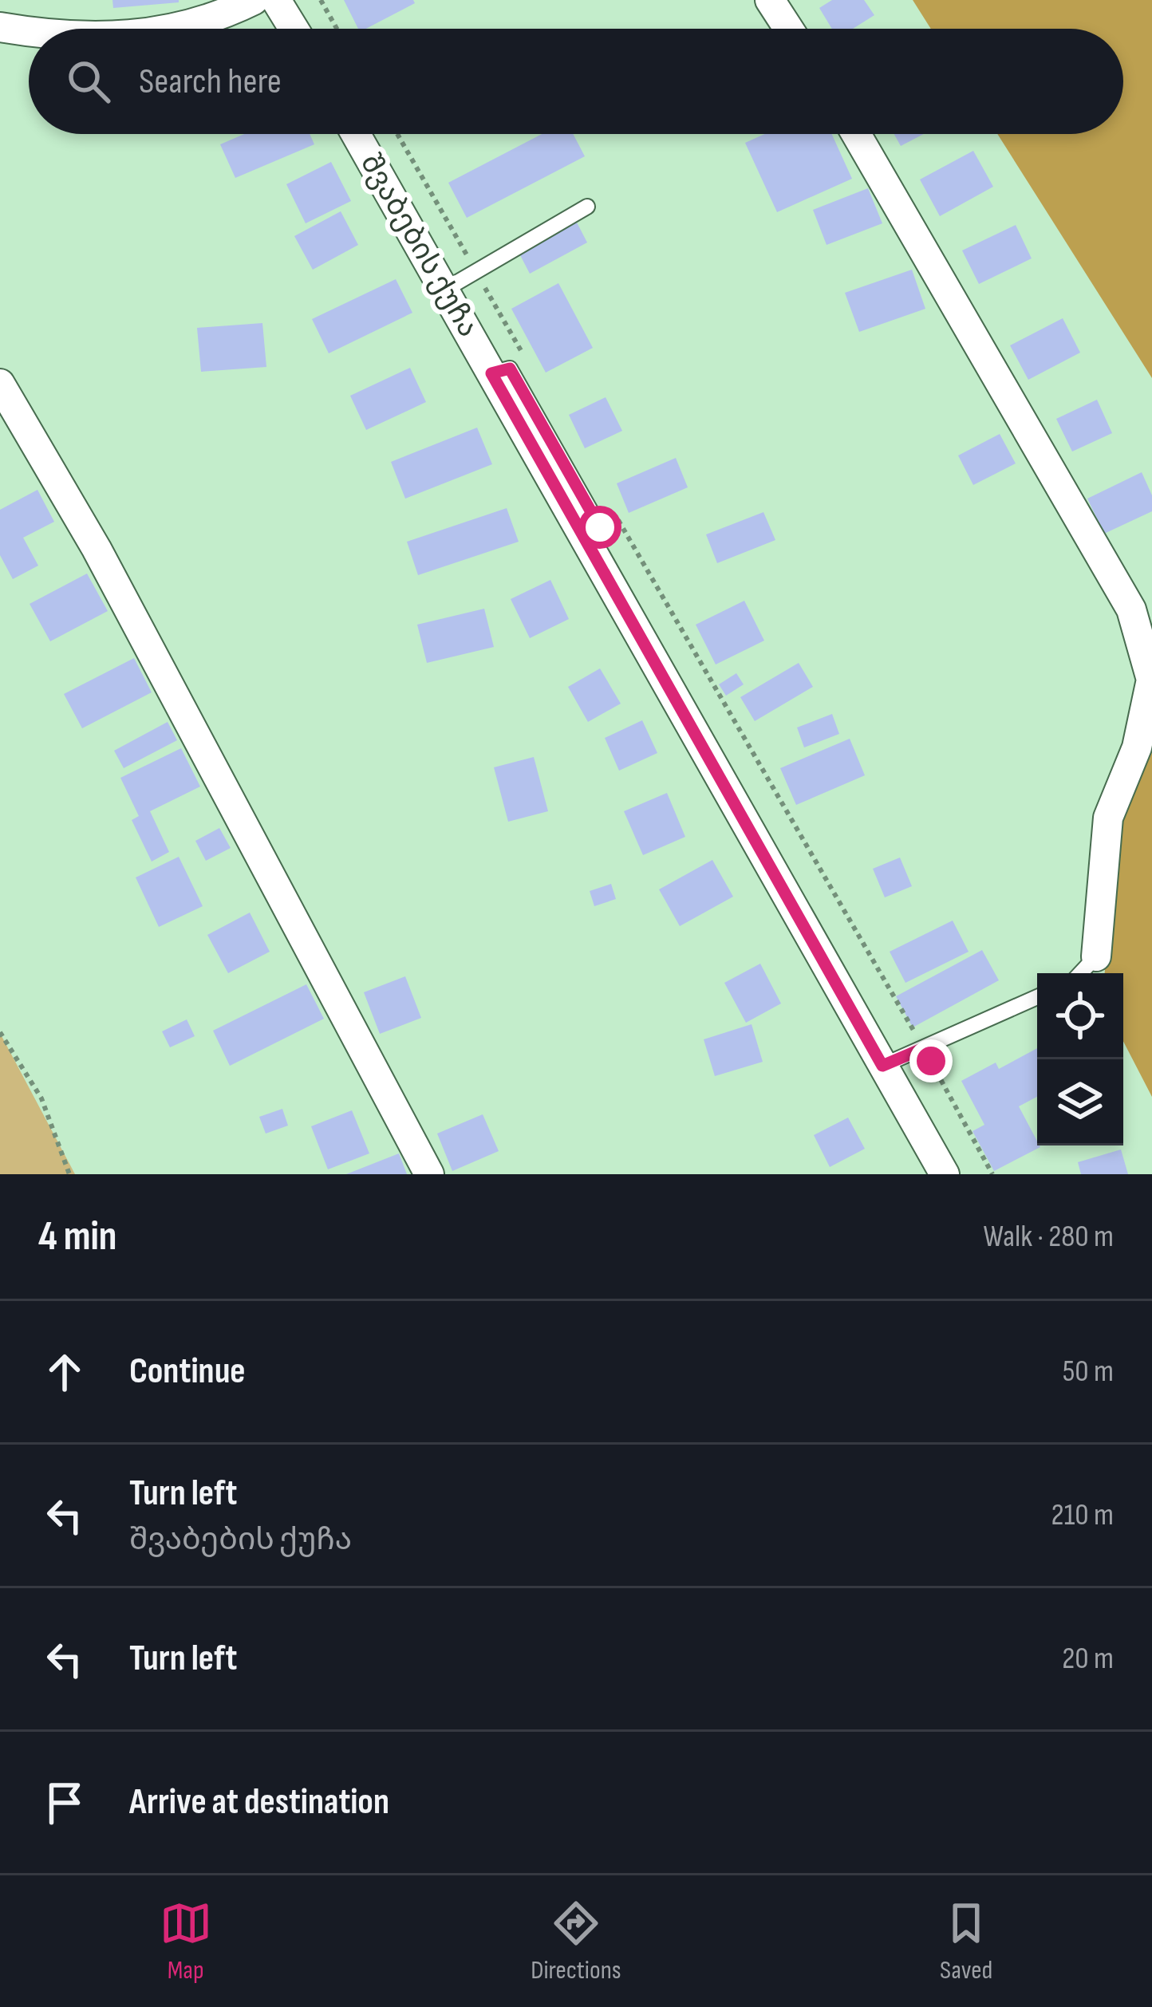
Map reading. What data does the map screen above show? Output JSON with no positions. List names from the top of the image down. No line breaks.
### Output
{"streets":{"street":["შვაბების ქუჩა"]},"page":{"search":"Search here","heading":["4 min","Walk · 280 m"],"list":[["Continue","50 m"],["Turn left","შვაბების ქუჩა","210 m"],["Turn left","20 m"],"Arrive at destination"],"nav":["Map","Directions","Saved"]}}
